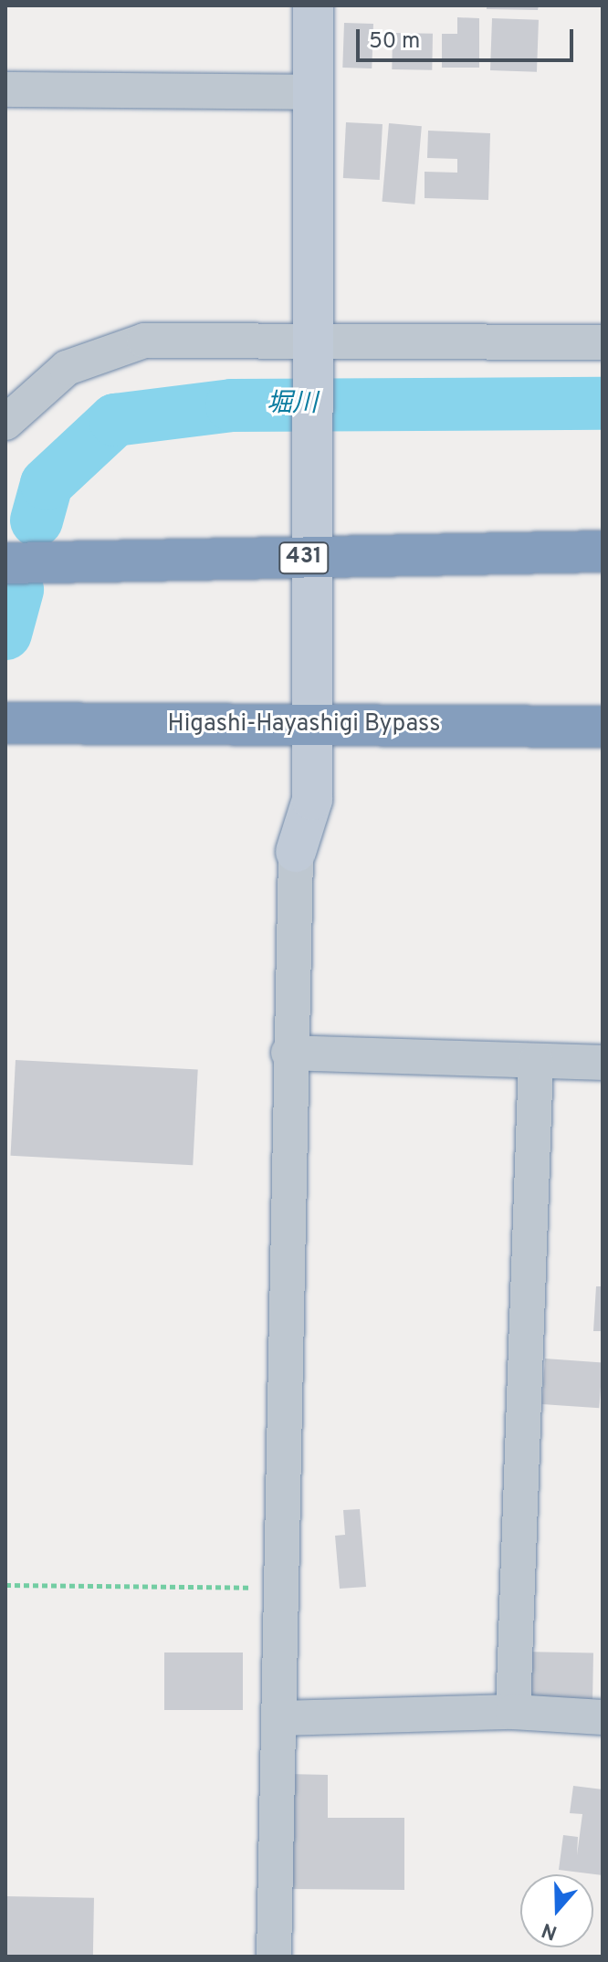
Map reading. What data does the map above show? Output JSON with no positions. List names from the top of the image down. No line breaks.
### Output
{"streets":{"highway":["431","Higashi-Hayashigi Bypass"]},"water":["堀川"],"scale_bar":"50 m","north":"bottom"}
